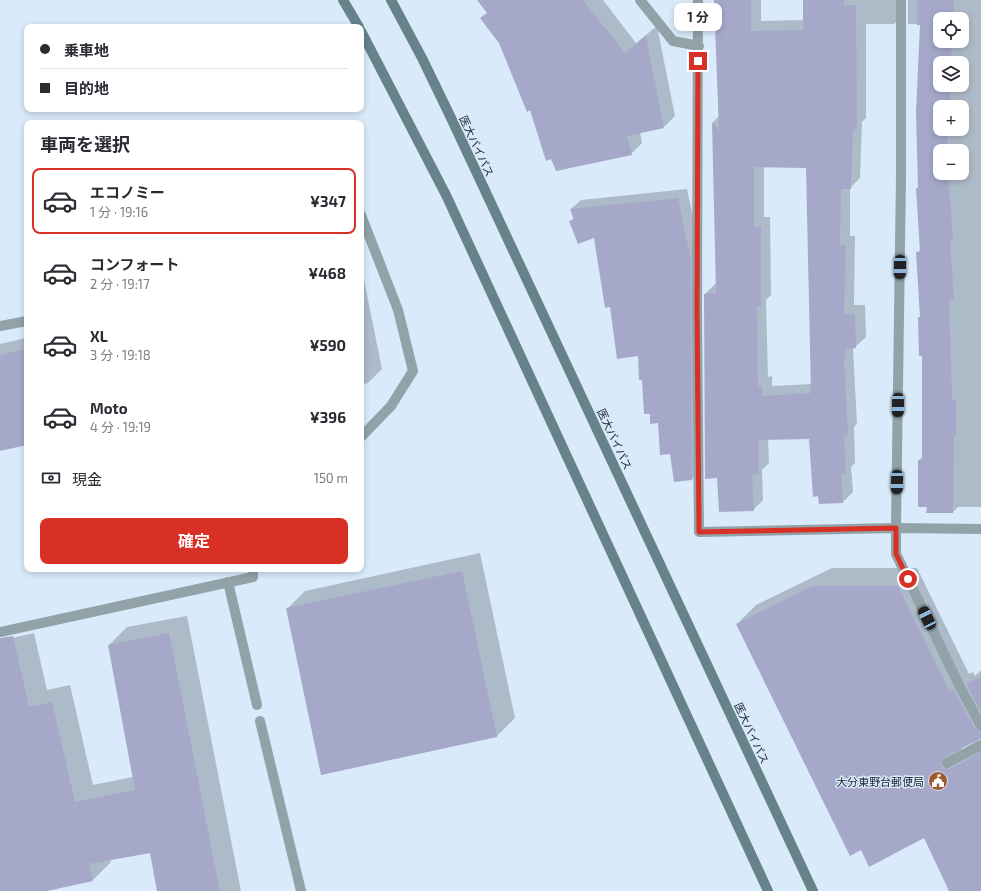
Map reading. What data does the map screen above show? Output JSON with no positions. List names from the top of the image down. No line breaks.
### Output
{"streets":{"main road":["医大バイパス"]},"places":{"public building":["大分東野台郵便局"]},"page":{"bubble":"1 分","map_buttons":["+","−"],"banner":["乗車地","目的地"],"heading":"車両を選択","list":[{"name":"エコノミー","note":"1 分 · 19:16","value":"¥347"},{"name":"コンフォート","note":"2 分 · 19:17","value":"¥468"},{"name":"XL","note":"3 分 · 19:18","value":"¥590"},{"name":"Moto","note":"4 分 · 19:19","value":"¥396"}],"pay":["現金","150 m"],"buttons":"確定"}}
